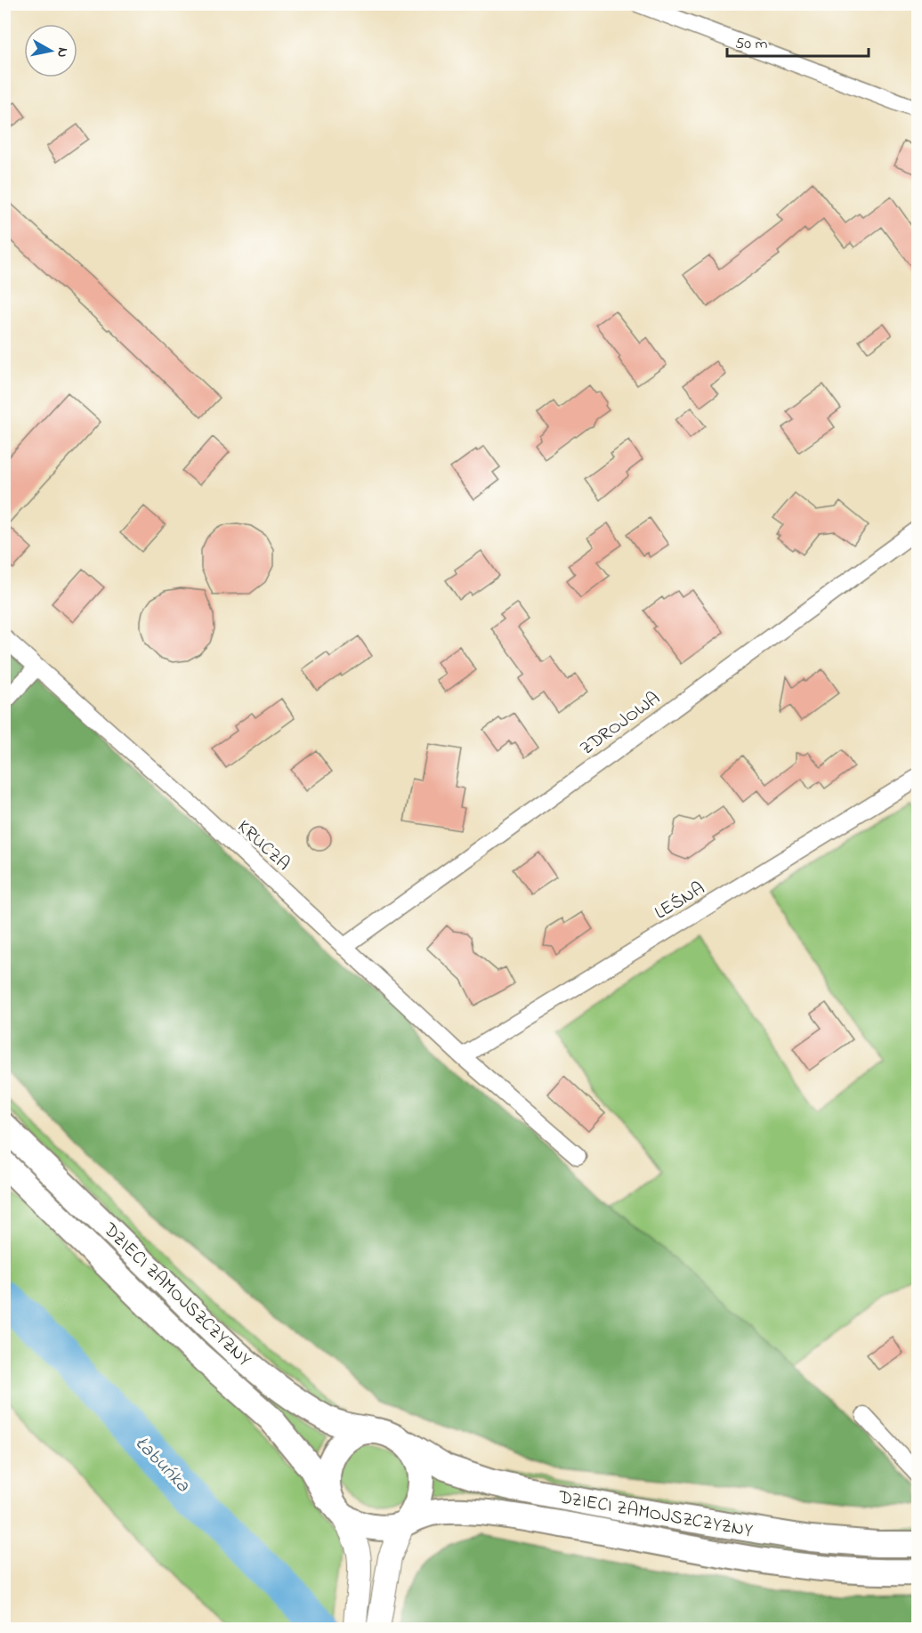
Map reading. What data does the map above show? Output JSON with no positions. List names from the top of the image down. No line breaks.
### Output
{"streets":{"main road":["DZIECI ZAMOJSZCZYZNY"],"street":["ZDROJOWA","KRUCZA","LEŚNA"]},"crossings":[["ZDROJOWA","KRUCZA"],["KRUCZA","LEŚNA"]],"water":["Łabuńka"],"scale_bar":"50 m","north":"right"}
